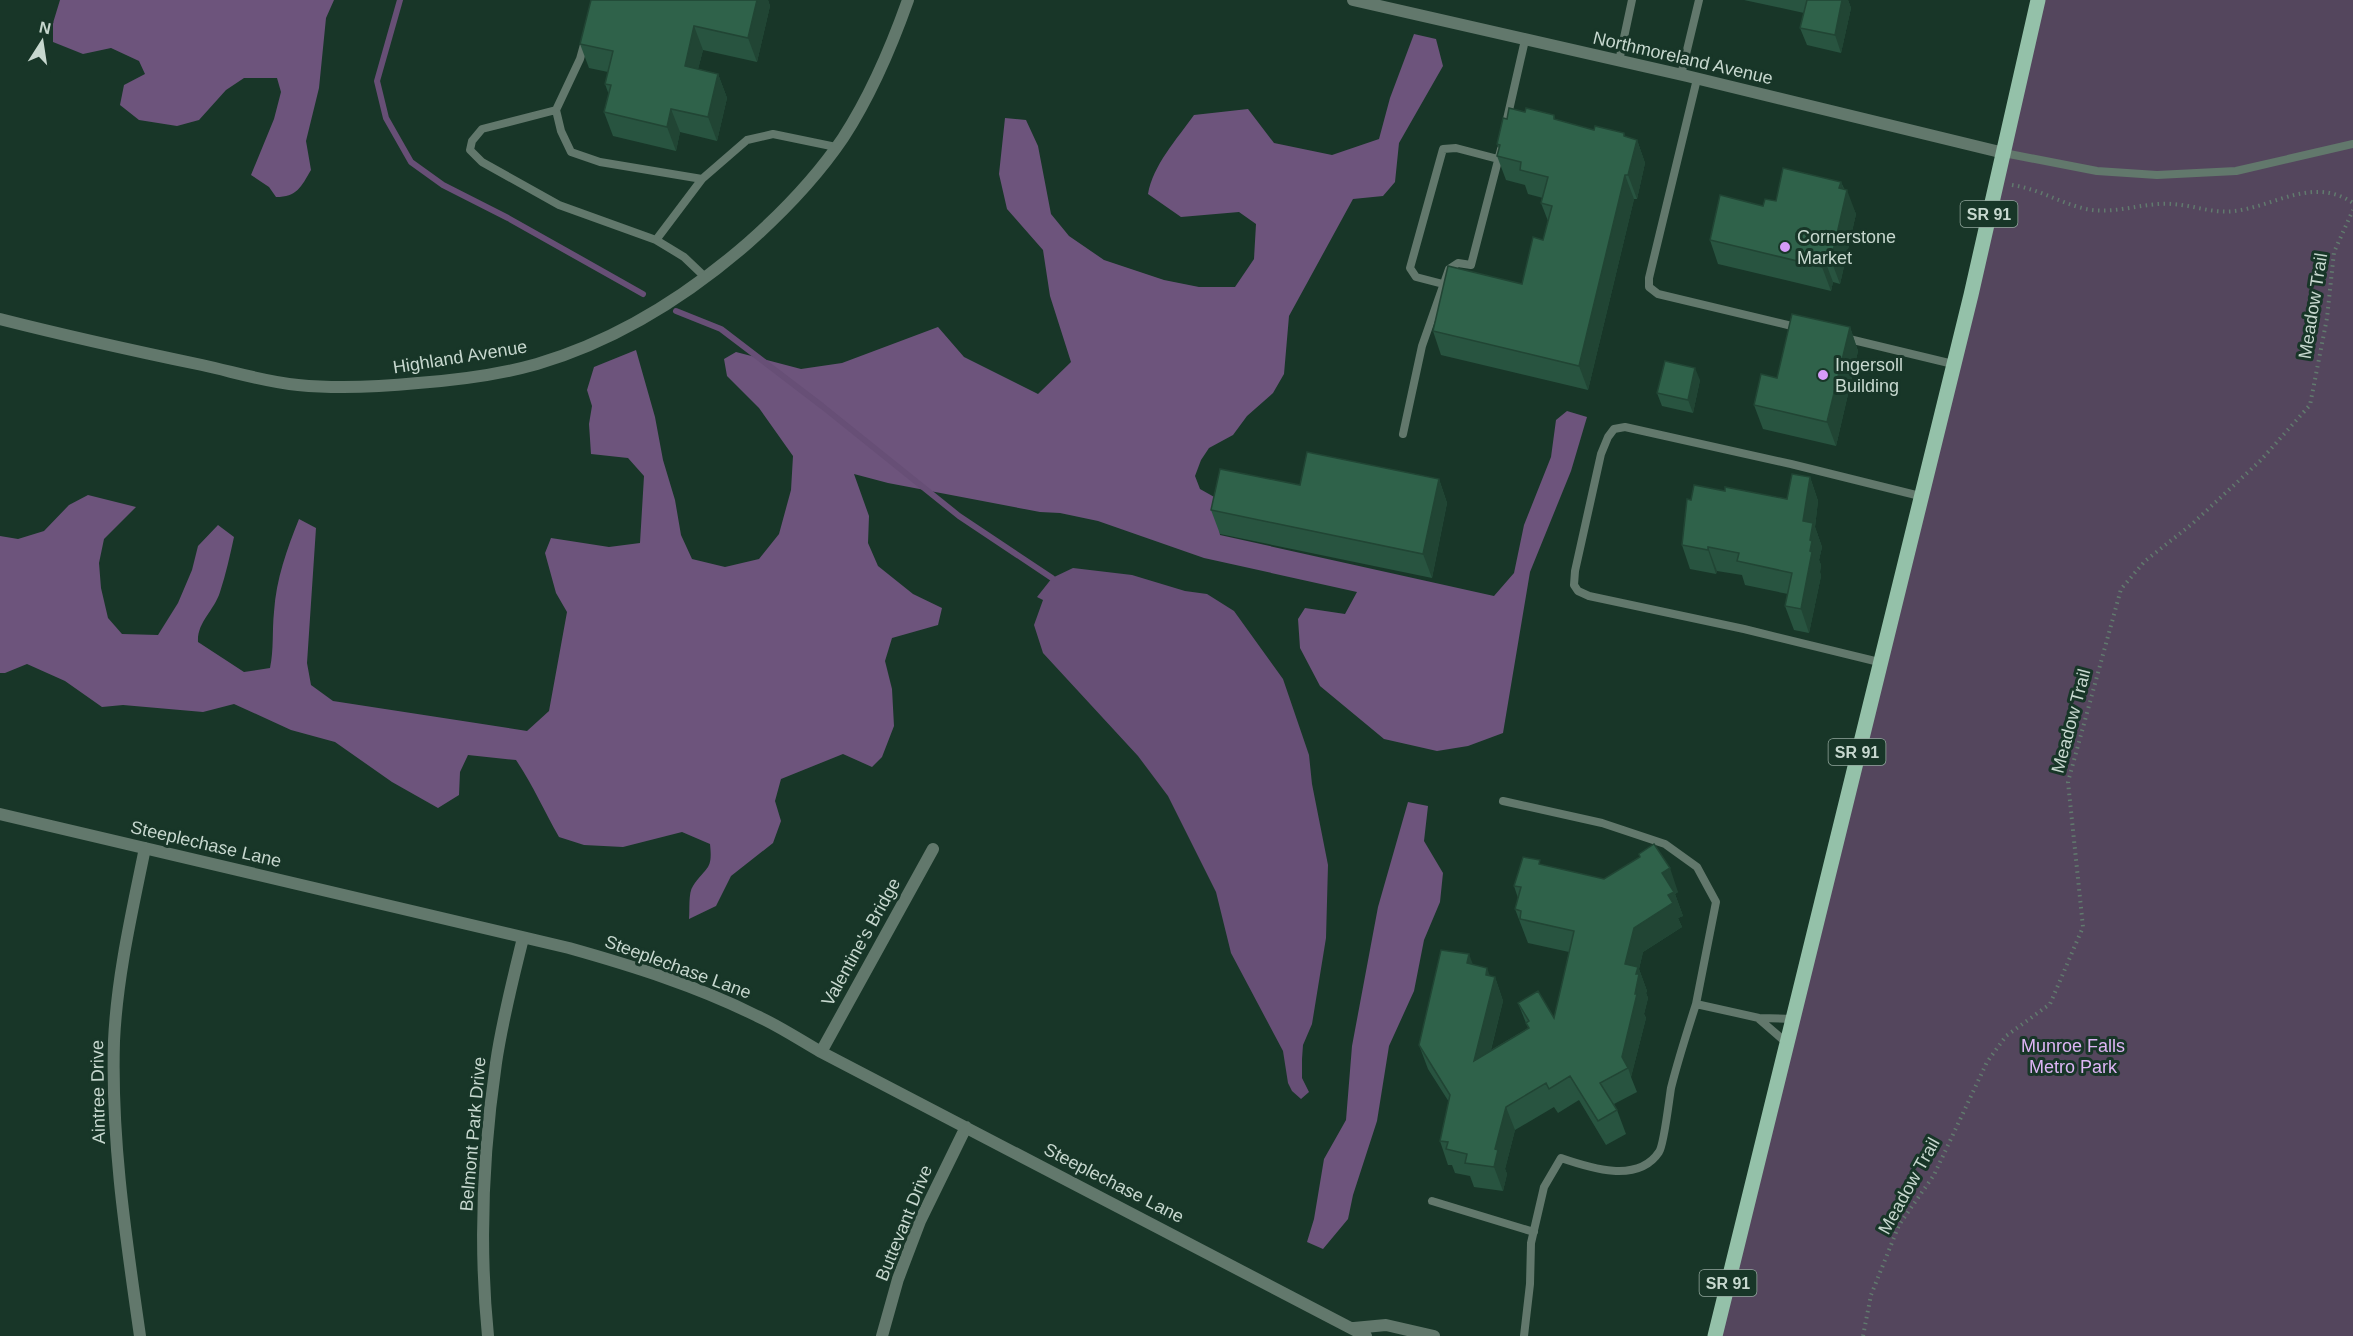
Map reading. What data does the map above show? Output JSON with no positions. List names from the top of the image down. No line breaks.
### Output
{"streets":{"main road":["SR 91"],"street":["Northmoreland Avenue","Highland Avenue","Steeplechase Lane","Valentine's Bridge","Aintree Drive","Belmont Park Drive","Buttevant Drive"],"path":["Meadow Trail"]},"crossings":[["Northmoreland Avenue","SR 91"],["Steeplechase Lane","Valentine's Bridge"],["Steeplechase Lane","Aintree Drive"],["Steeplechase Lane","Belmont Park Drive"],["Steeplechase Lane","Buttevant Drive"]],"parks":["Munroe Falls Metro Park"],"places":["Cornerstone Market","Ingersoll Building"],"north":"top"}
